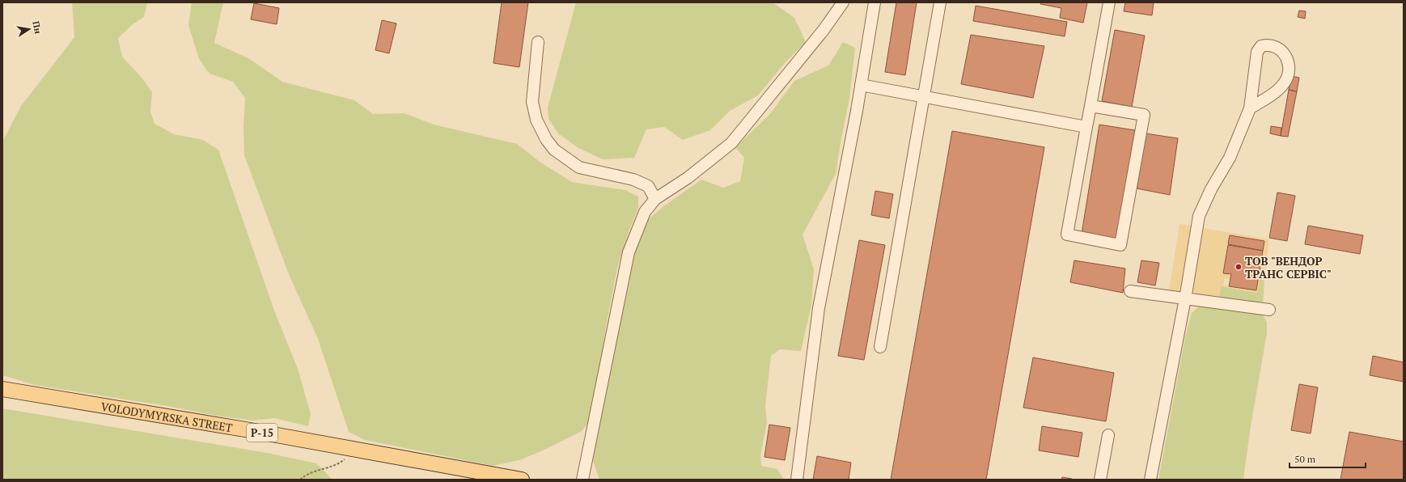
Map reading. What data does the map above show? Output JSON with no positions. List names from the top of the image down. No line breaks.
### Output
{"streets":{"main road":["VOLODYMYRSKA STREET","Р-15"]},"places":["ТОВ \"ВЕНДОР ТРАНС СЕРВІС\""],"scale_bar":"50 m","north":"right"}
